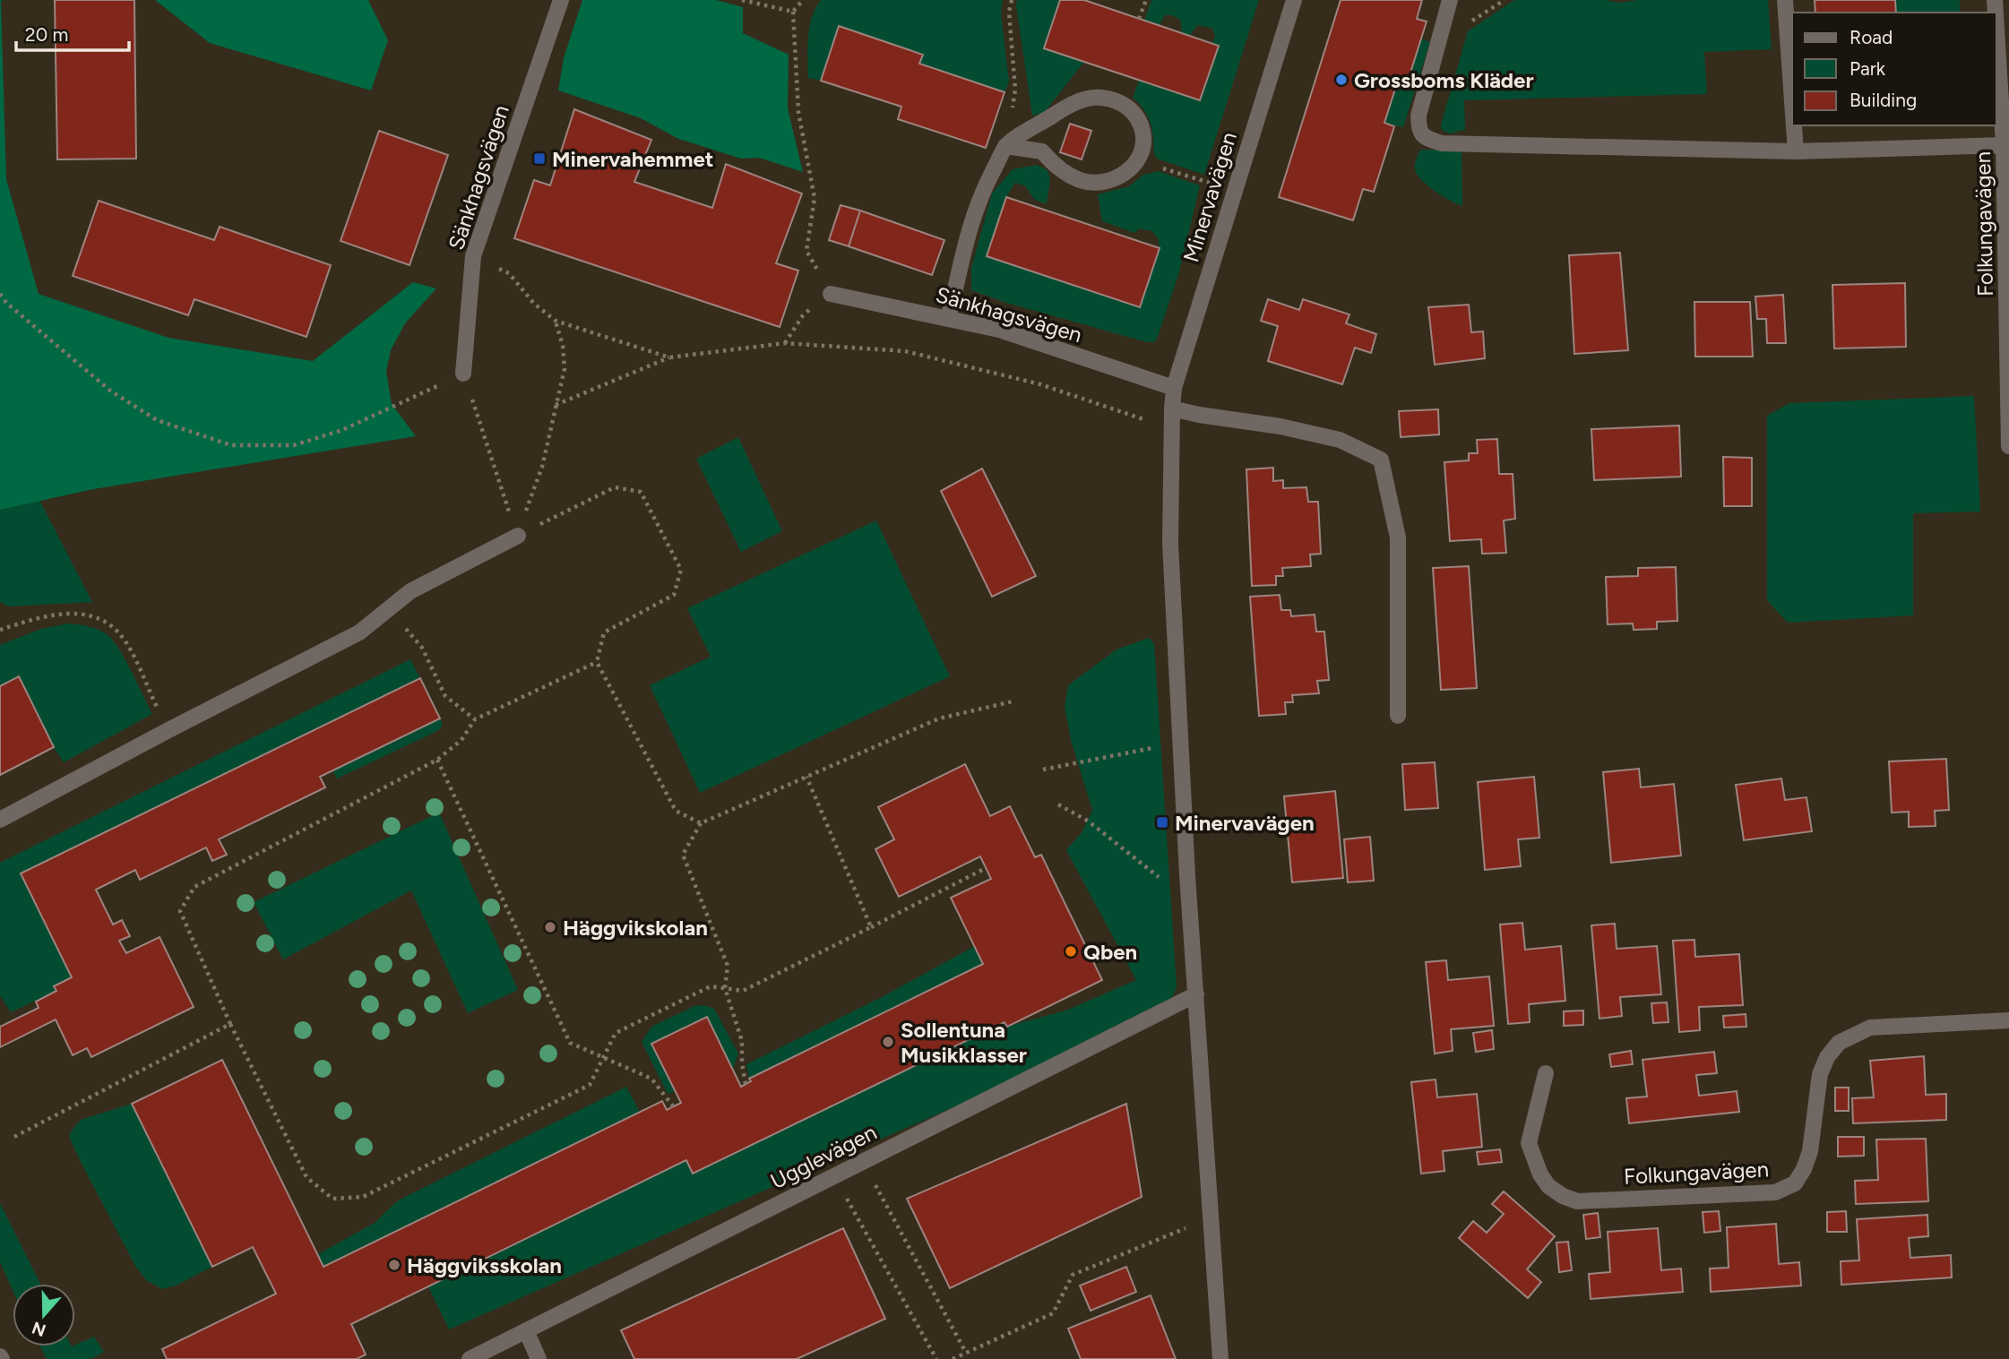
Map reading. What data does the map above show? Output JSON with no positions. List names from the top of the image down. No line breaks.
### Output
{"streets":{"street":["Sänkhagsvägen","Minervavägen","Folkungavägen","Ugglevägen"]},"crossings":[["Sänkhagsvägen","Minervavägen"],["Minervavägen","Ugglevägen"]],"places":{"other":["Grossboms Kläder","Häggvikskolan","Qben","Sollentuna Musikklasser","Häggviksskolan"],"transit":["Minervahemmet","Minervavägen"]},"legend":["Road","Park","Building"],"scale_bar":"20 m","north":"bottom"}
